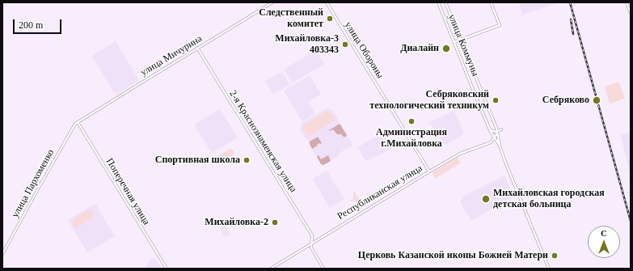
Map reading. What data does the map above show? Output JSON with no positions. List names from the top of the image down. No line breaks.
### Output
{"streets":{"street":["улица Коммуны","улица Обороны","улица Мичурина","2-я Краснознаменская улица","улица Пархоменко","Поперечная улица","Республиканская улица"]},"crossings":[["улица Коммуны","Республиканская улица"],["улица Обороны","Республиканская улица"],["улица Мичурина","2-я Краснознаменская улица"],["улица Мичурина","улица Пархоменко"],["улица Мичурина","Поперечная улица"],["улица Пархоменко","Поперечная улица"]],"places":["Следственный комитет","Михайловка-3 403343","Диалайн","Себряковский технологический техникум","Себряково","Администрация г.Михайловка","Спортивная школа","Михайловская городская детская больница","Михайловка-2","Церковь Казанской иконы Божией Матери"],"scale_bar":"200 m","north":"top"}
